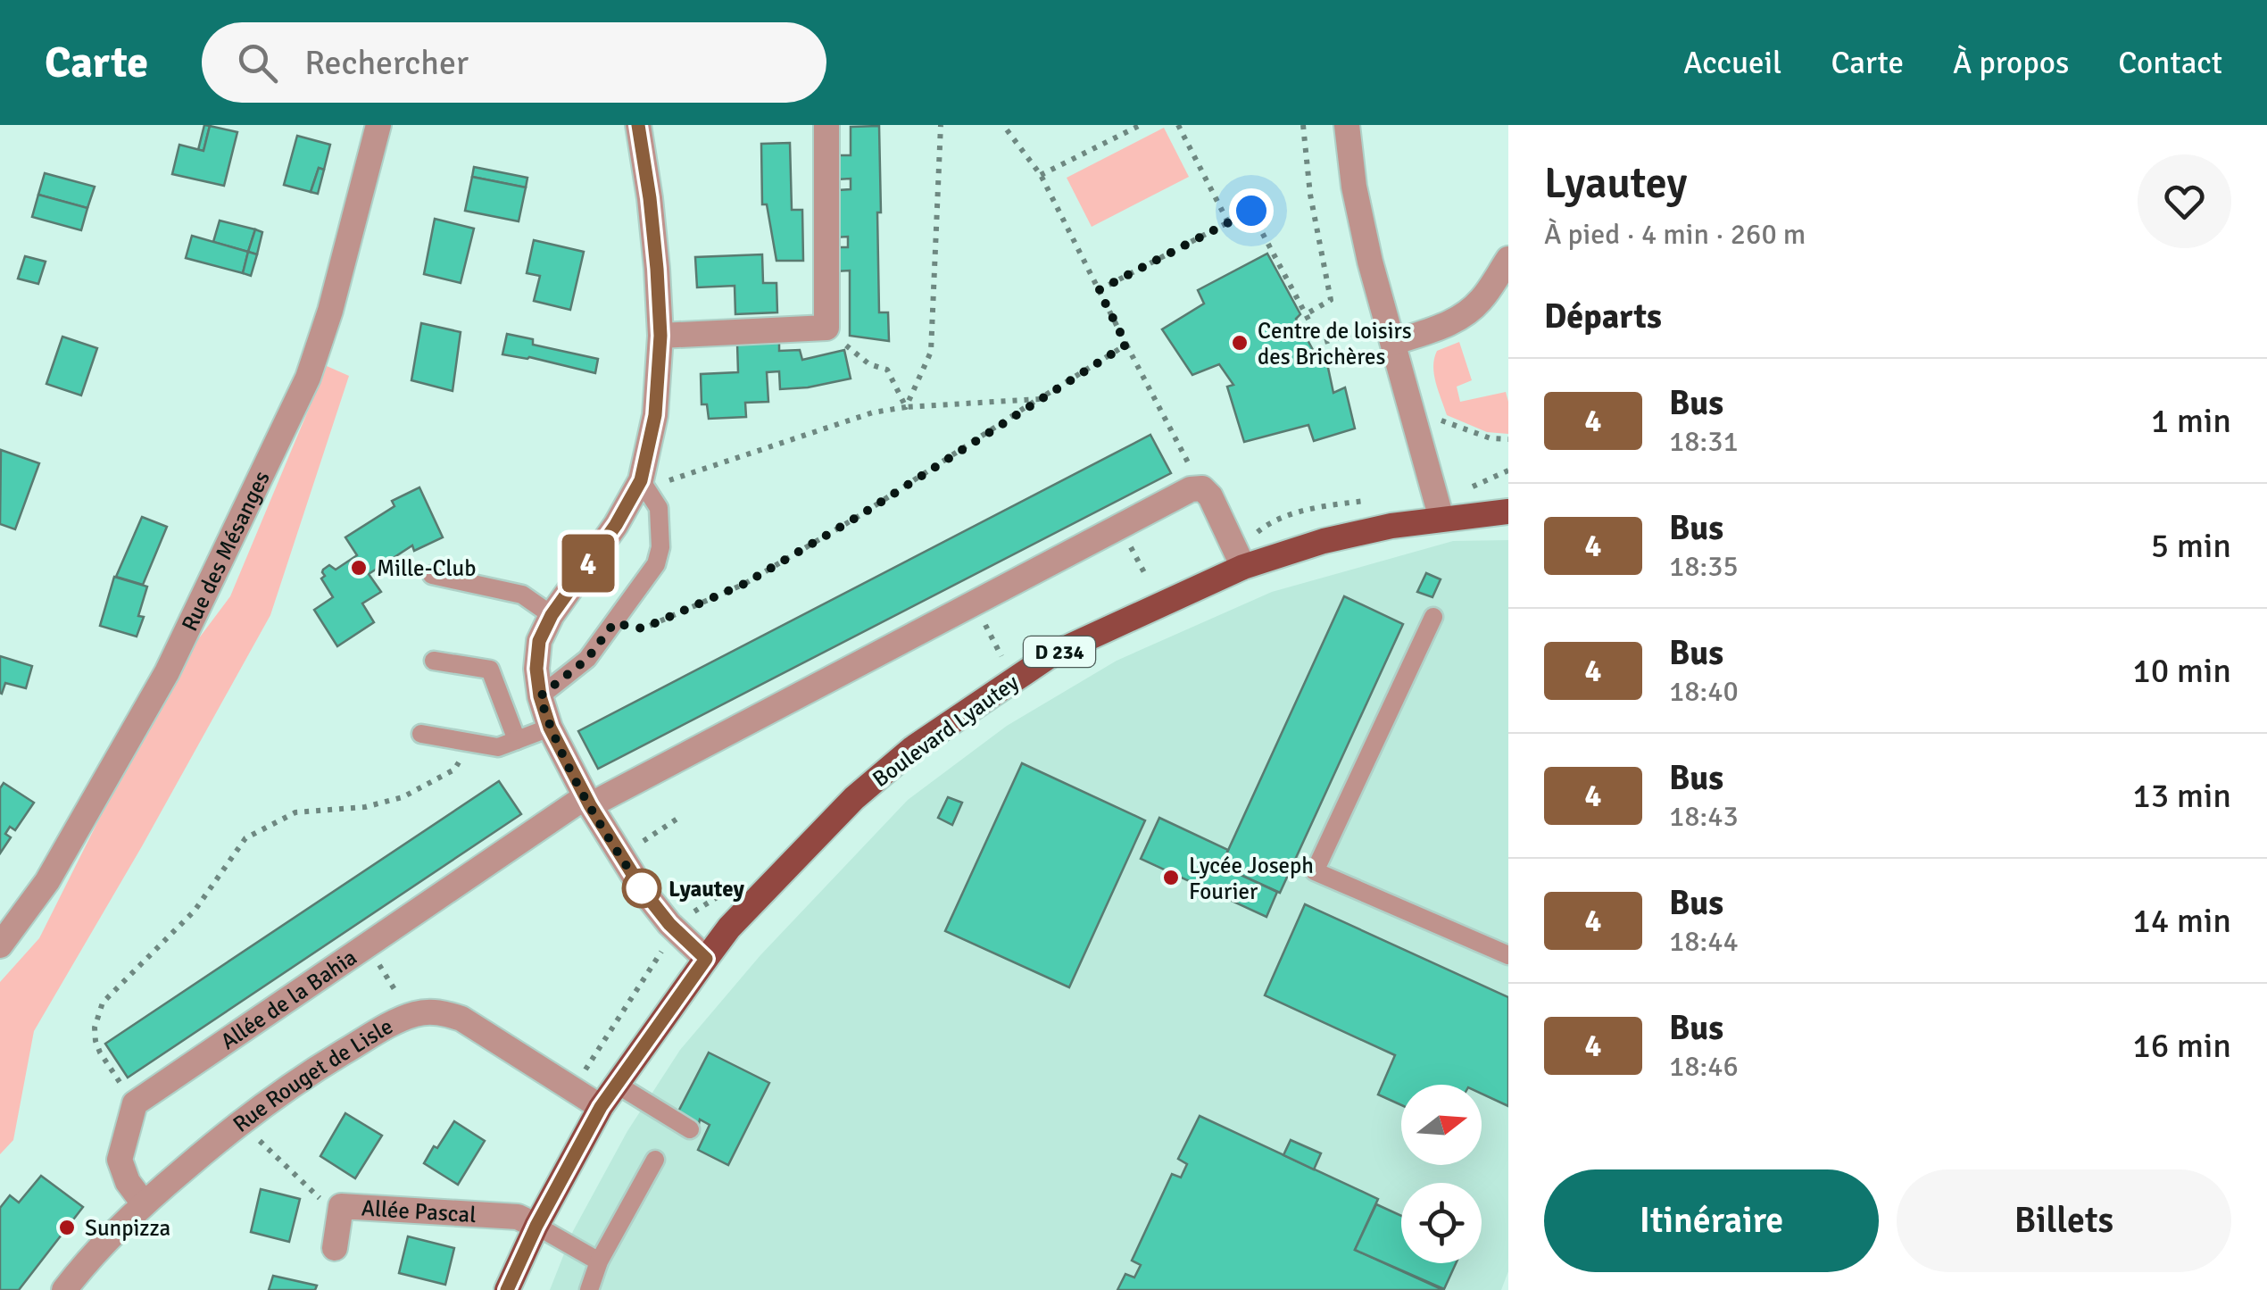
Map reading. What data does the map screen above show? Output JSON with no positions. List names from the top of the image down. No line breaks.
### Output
{"streets":{"main road":["D 234","Boulevard Lyautey"],"street":["Rue des Mésanges","Allée de la Bahia","Rue Rouget de Lisle","Allée Pascal"]},"crossings":[["Boulevard Lyautey","Rue Rouget de Lisle"],["Boulevard Lyautey","Allée Pascal"]],"places":["Centre de loisirs des Brichères","Mille-Club","Lycée Joseph Fourier","Lyautey","Sunpizza"],"lines":["bus line 4"],"north":"right","page":{"header":"Carte","search":"Rechercher","nav":["Accueil","Carte","À propos","Contact"],"on_map":"4","heading":[["Lyautey","À pied · 4 min · 260 m"],"Départs"],"list":[{"mark":"4","name":"Bus","note":"18:31","value":"1 min"},{"mark":"4","name":"Bus","note":"18:35","value":"5 min"},{"mark":"4","name":"Bus","note":"18:40","value":"10 min"},{"mark":"4","name":"Bus","note":"18:43","value":"13 min"},{"mark":"4","name":"Bus","note":"18:44","value":"14 min"},{"mark":"4","name":"Bus","note":"18:46","value":"16 min"}],"buttons":["Itinéraire","Billets"]}}
